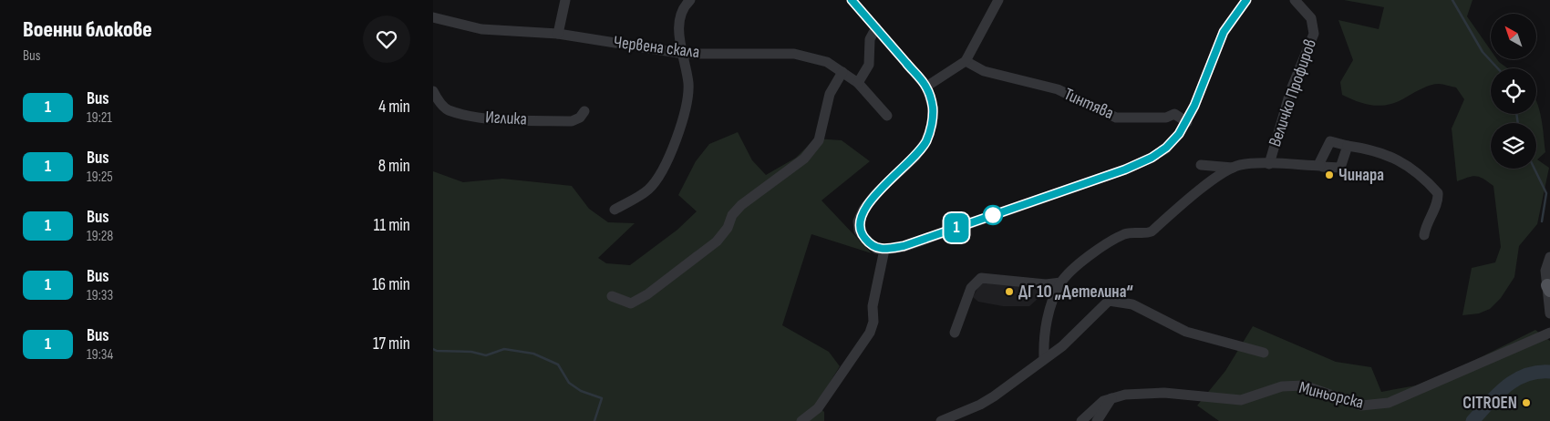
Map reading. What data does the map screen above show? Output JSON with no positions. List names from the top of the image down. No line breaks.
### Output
{"streets":{"street":["Червена скала","Величко Профиров","Тинтява","Иглика","Миньорска"]},"places":["Чинара","ДГ 10 „Детелина“","CITROEN"],"lines":["bus line 1"],"north":"top left","page":{"heading":["Военни блокове","Bus"],"on_map":"1","list":[{"mark":"1","name":"Bus","note":"19:21","value":"4 min"},{"mark":"1","name":"Bus","note":"19:25","value":"8 min"},{"mark":"1","name":"Bus","note":"19:28","value":"11 min"},{"mark":"1","name":"Bus","note":"19:33","value":"16 min"},{"mark":"1","name":"Bus","note":"19:34","value":"17 min"}]}}
